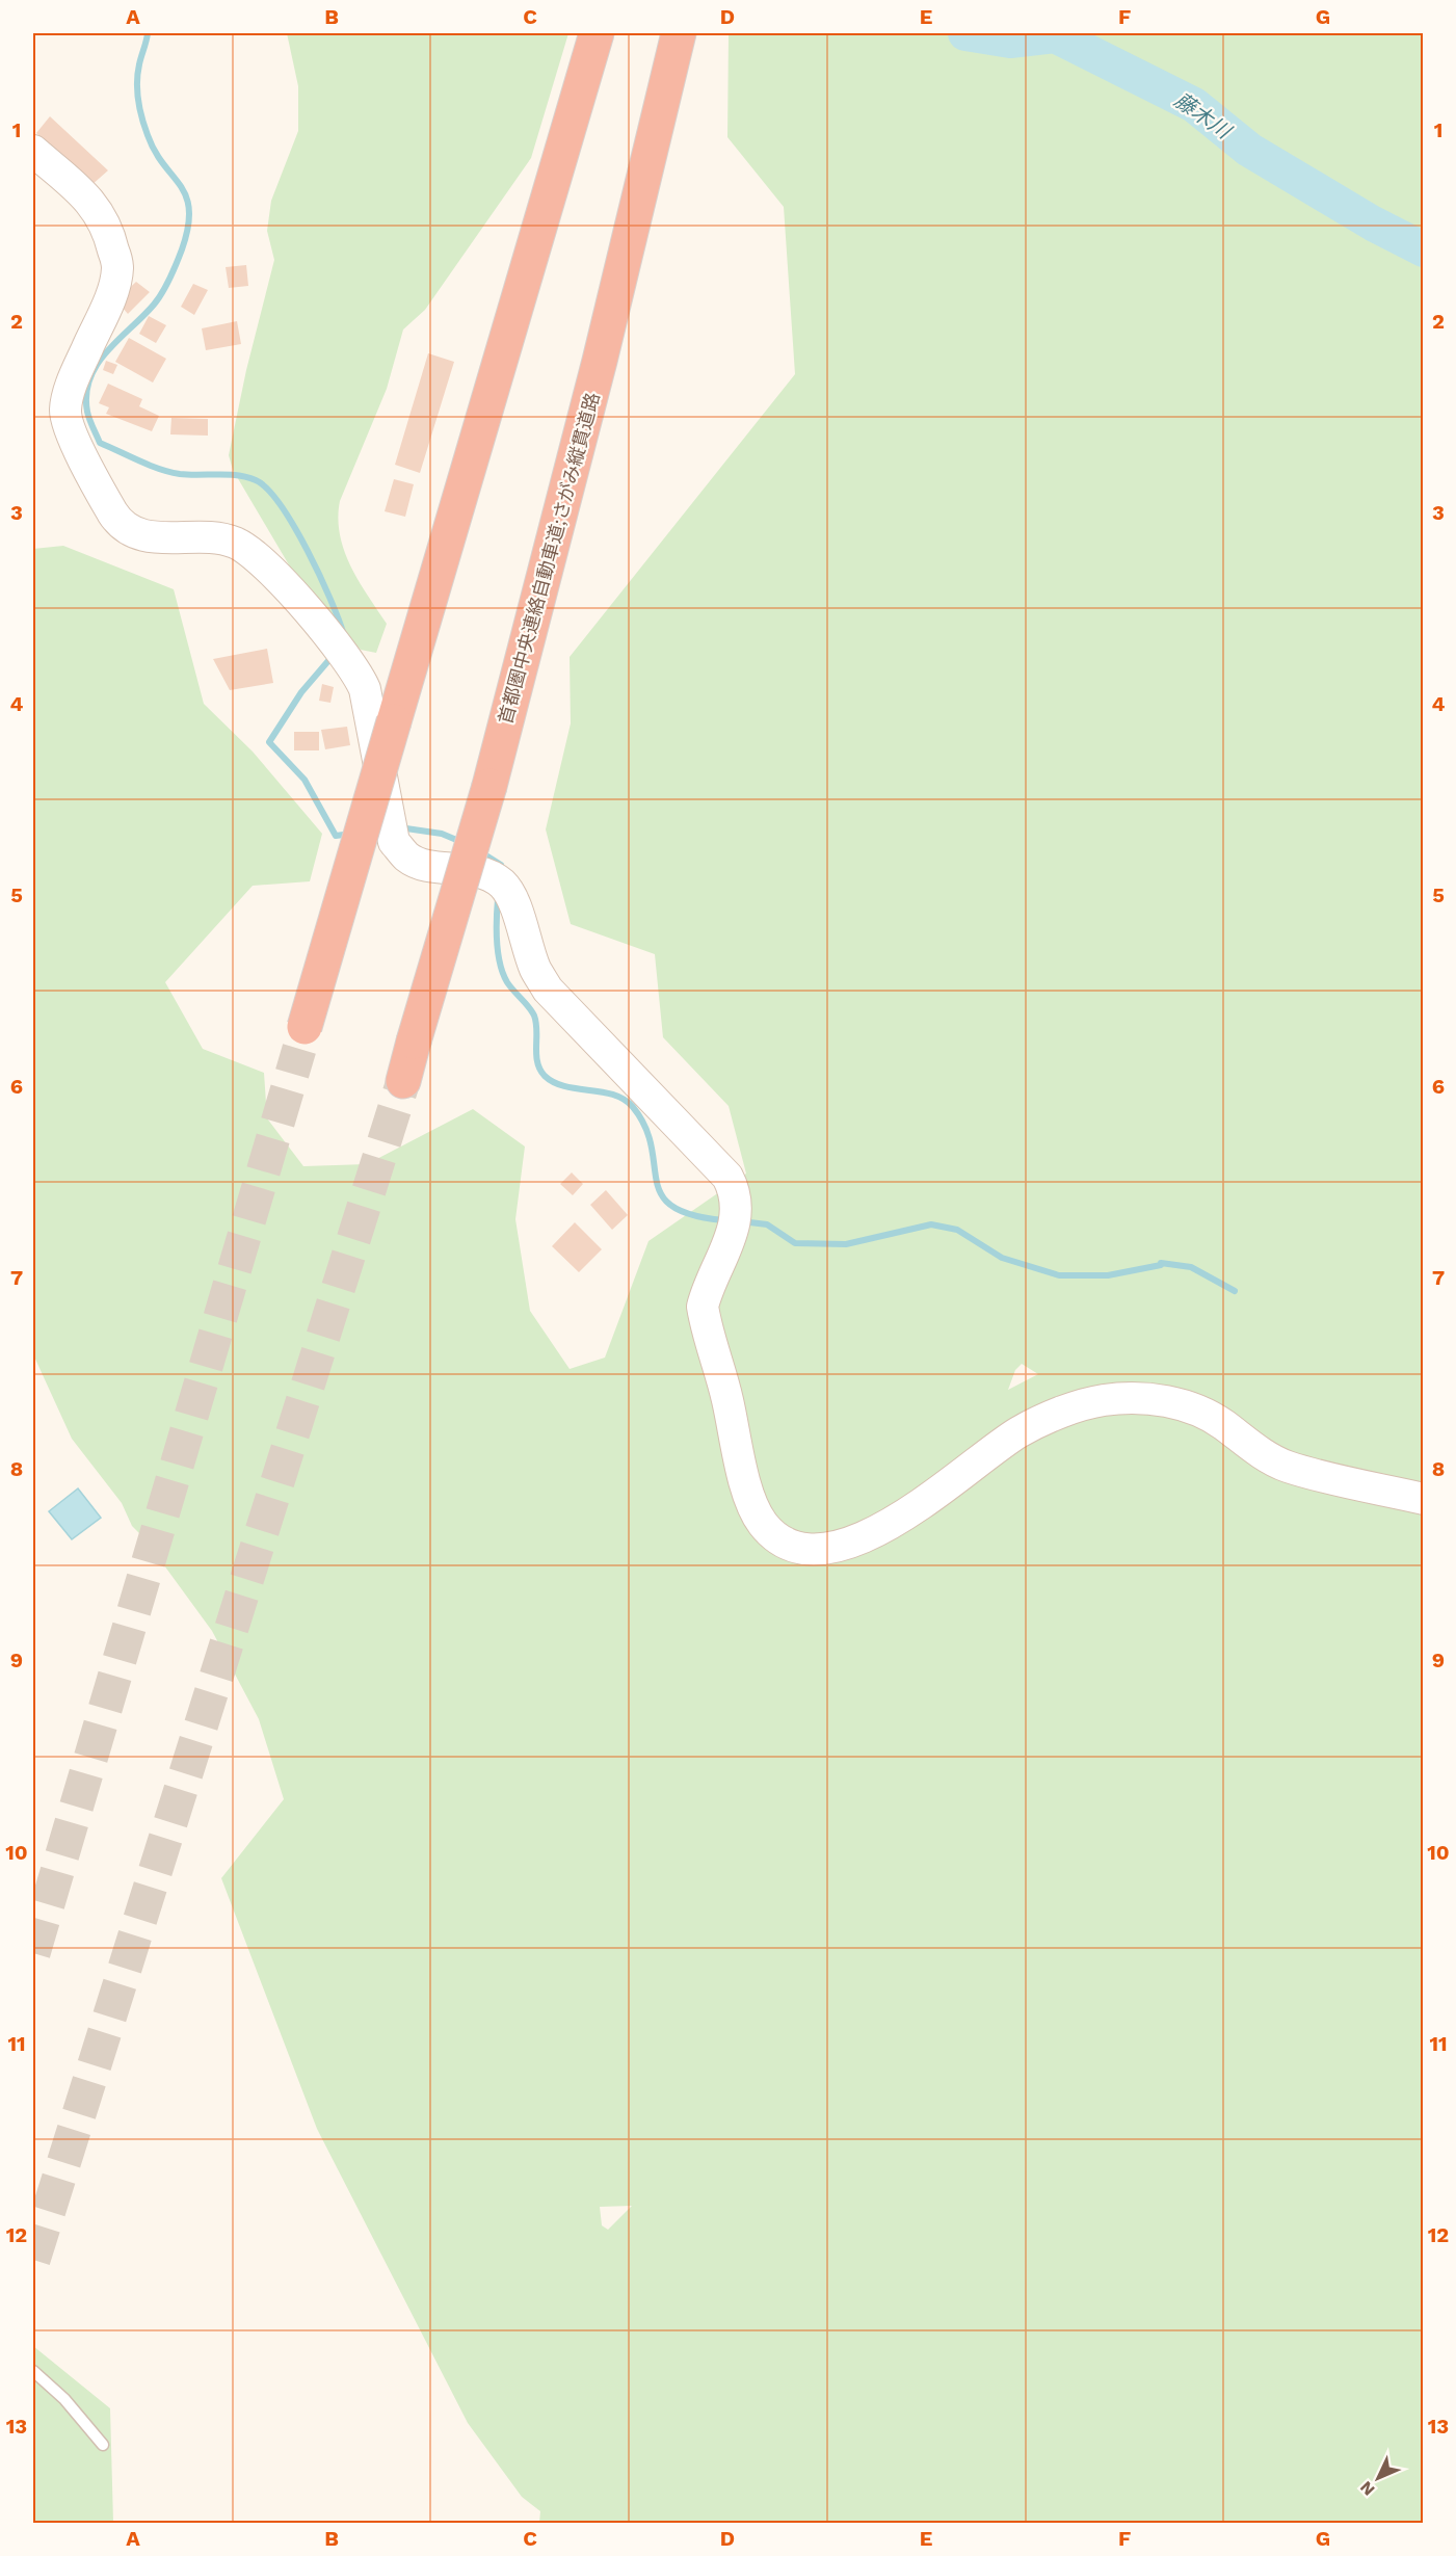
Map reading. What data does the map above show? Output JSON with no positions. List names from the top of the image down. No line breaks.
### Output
{"streets":{"highway":["首都圏中央連絡自動車道;さがみ縦貫道路"]},"water":["藤木川"],"north":"bottom left","grid":{"columns":["A","B","C","D","E","F","G"],"rows":["1","2","3","4","5","6","7","8","9","10","11","12","13"]}}
